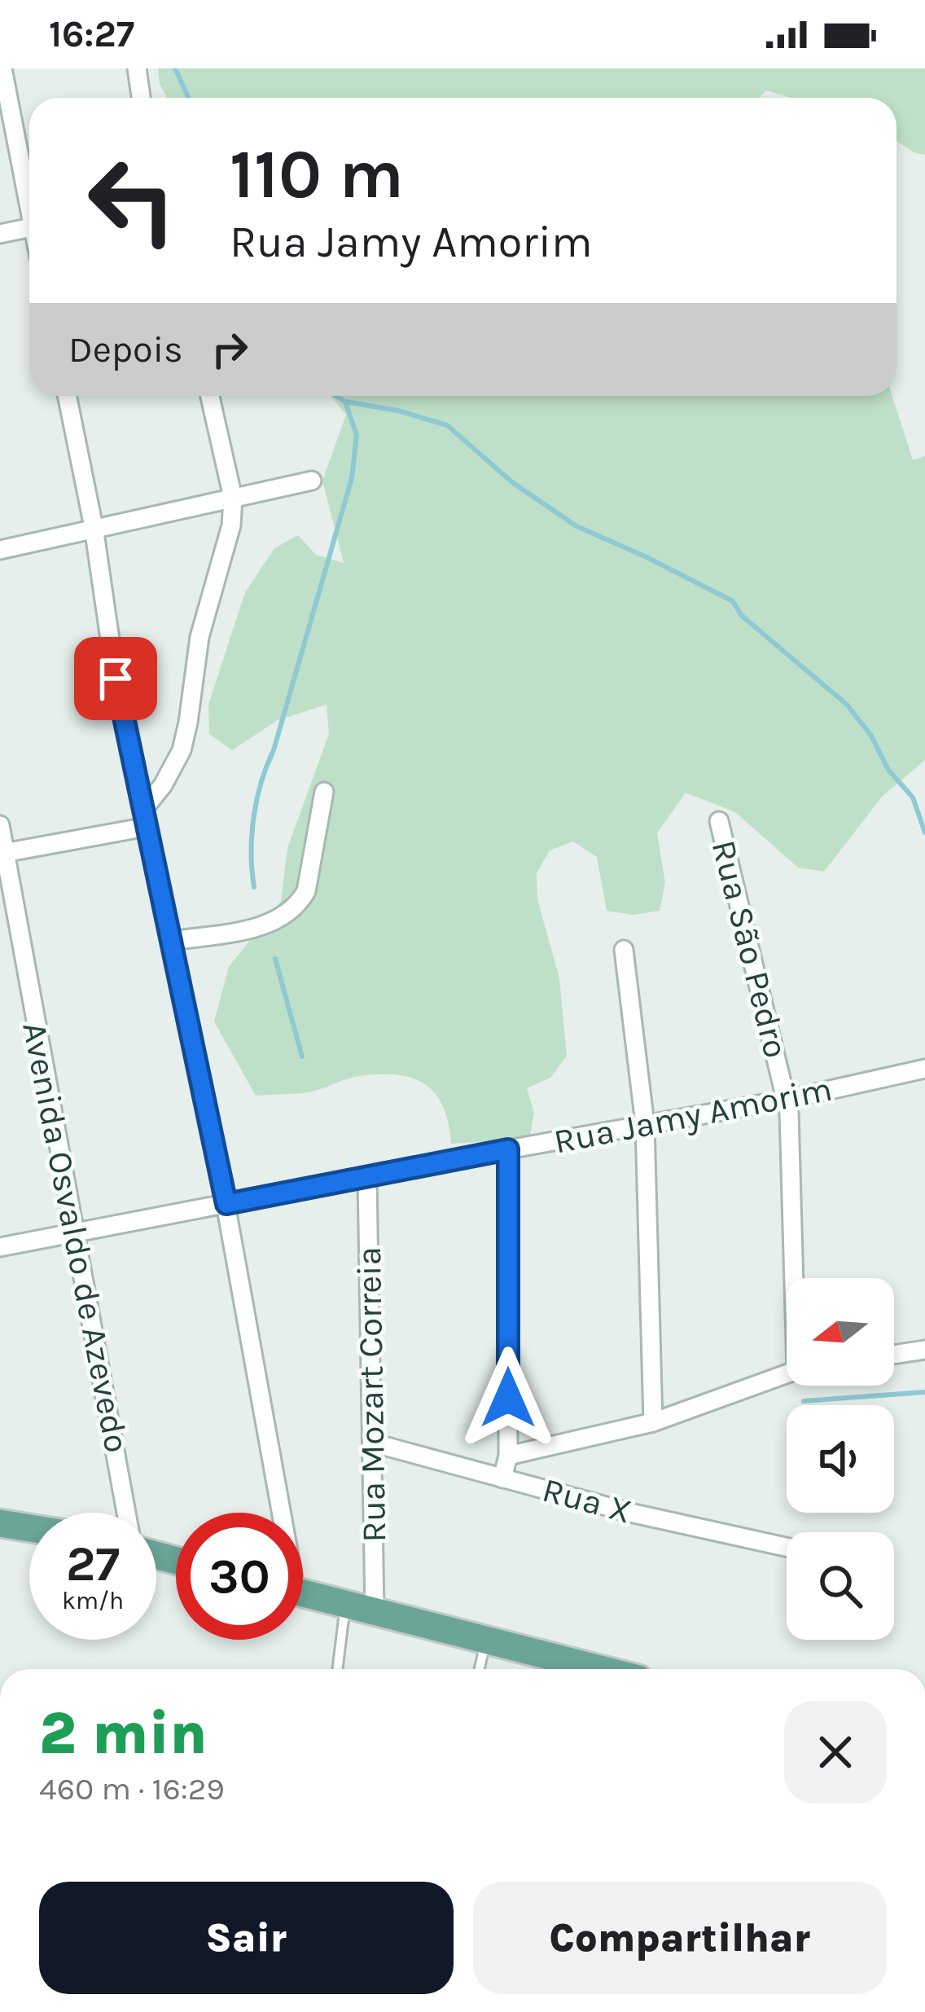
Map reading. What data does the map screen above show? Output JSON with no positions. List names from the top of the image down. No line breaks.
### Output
{"streets":{"street":["Rua São Pedro","Rua Jamy Amorim","Avenida Osvaldo de Azevedo","Rua Mozart Correia","Rua X"]},"crossings":[["Rua São Pedro","Rua Jamy Amorim"],["Rua Jamy Amorim","Avenida Osvaldo de Azevedo"],["Rua Jamy Amorim","Rua Mozart Correia"],["Rua Mozart Correia","Rua X"]],"north":"left","page":{"status":"16:27","turn":["110 m","Rua Jamy Amorim"],"then":"Depois","speed":"27 km/h","limit":"30","heading":["2 min","460 m · 16:29"],"buttons":["Sair","Compartilhar"]}}
